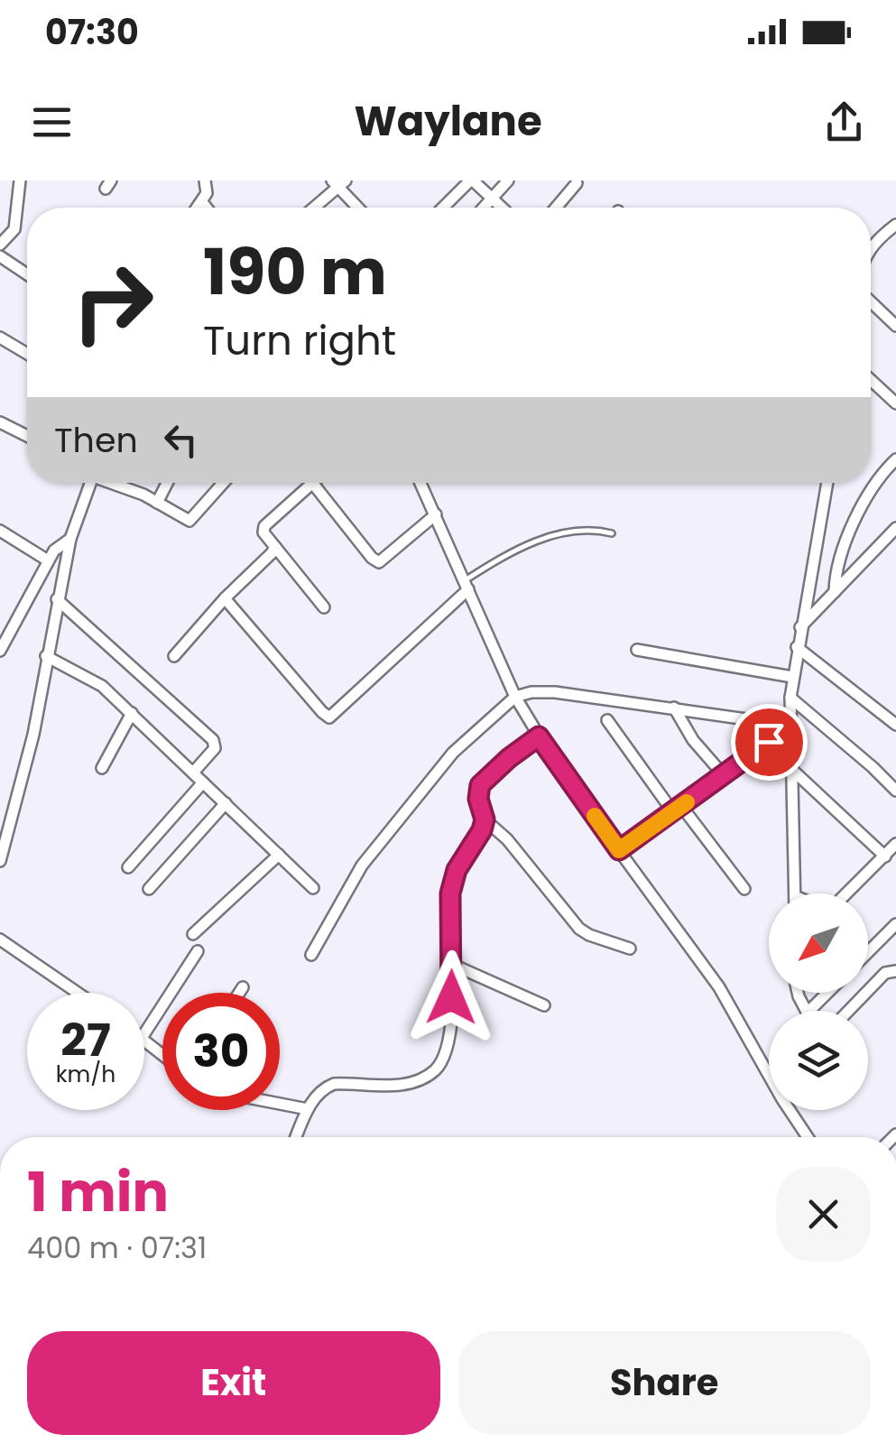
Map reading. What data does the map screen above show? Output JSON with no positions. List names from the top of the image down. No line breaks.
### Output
{"north":"bottom left","page":{"status":"07:30","header":"Waylane","turn":["190 m","Turn right"],"then":"Then","speed":"27 km/h","limit":"30","heading":["1 min","400 m · 07:31"],"buttons":["Exit","Share"]}}
